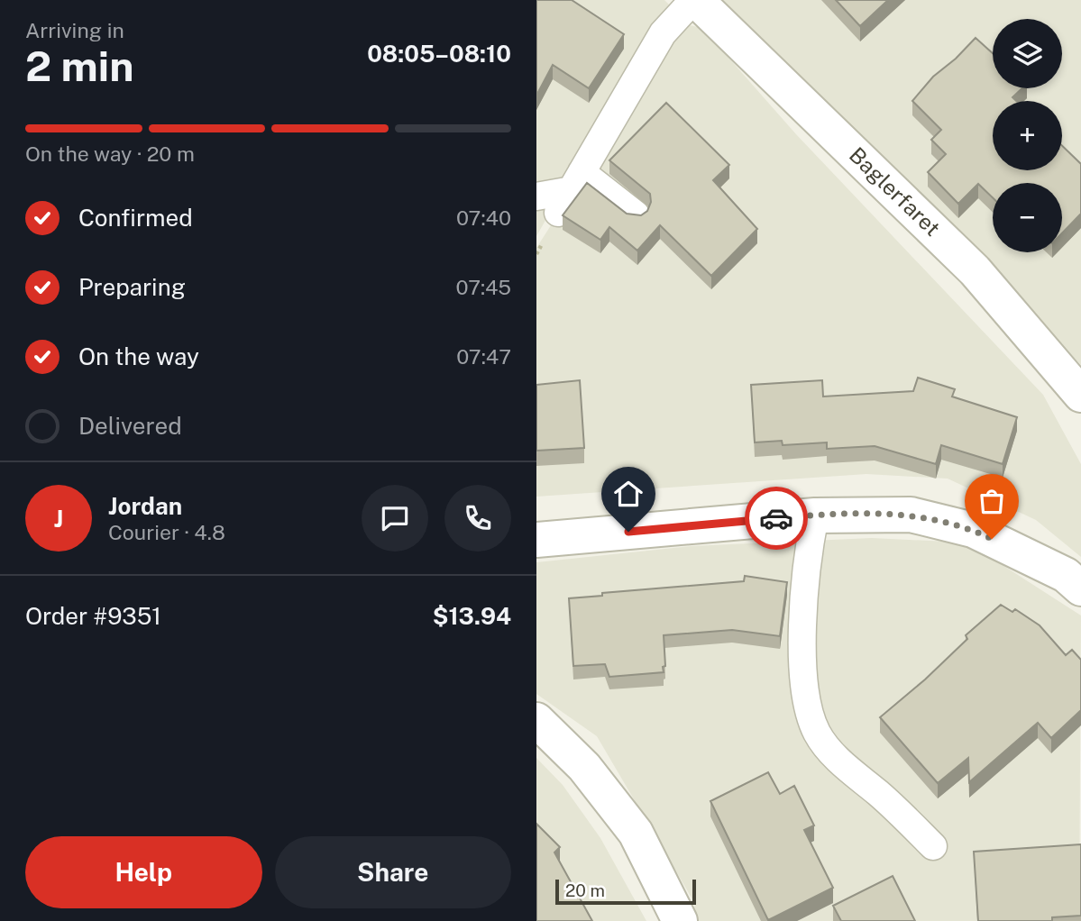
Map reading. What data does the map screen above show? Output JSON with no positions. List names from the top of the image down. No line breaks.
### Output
{"streets":{"street":["Baglerfaret"]},"scale_bar":"20 m","page":{"heading":["2 min","Arriving in","08:05–08:10"],"panel":["Jordan","Courier · 4.8","Order #9351","$13.94"],"map_buttons":["+","−"],"bar":"On the way · 20 m","list":[["Confirmed","07:40"],["Preparing","07:45"],["On the way","07:47"],"Delivered"],"round":"J","buttons":["Help","Share"],"scale":"20 m"}}
